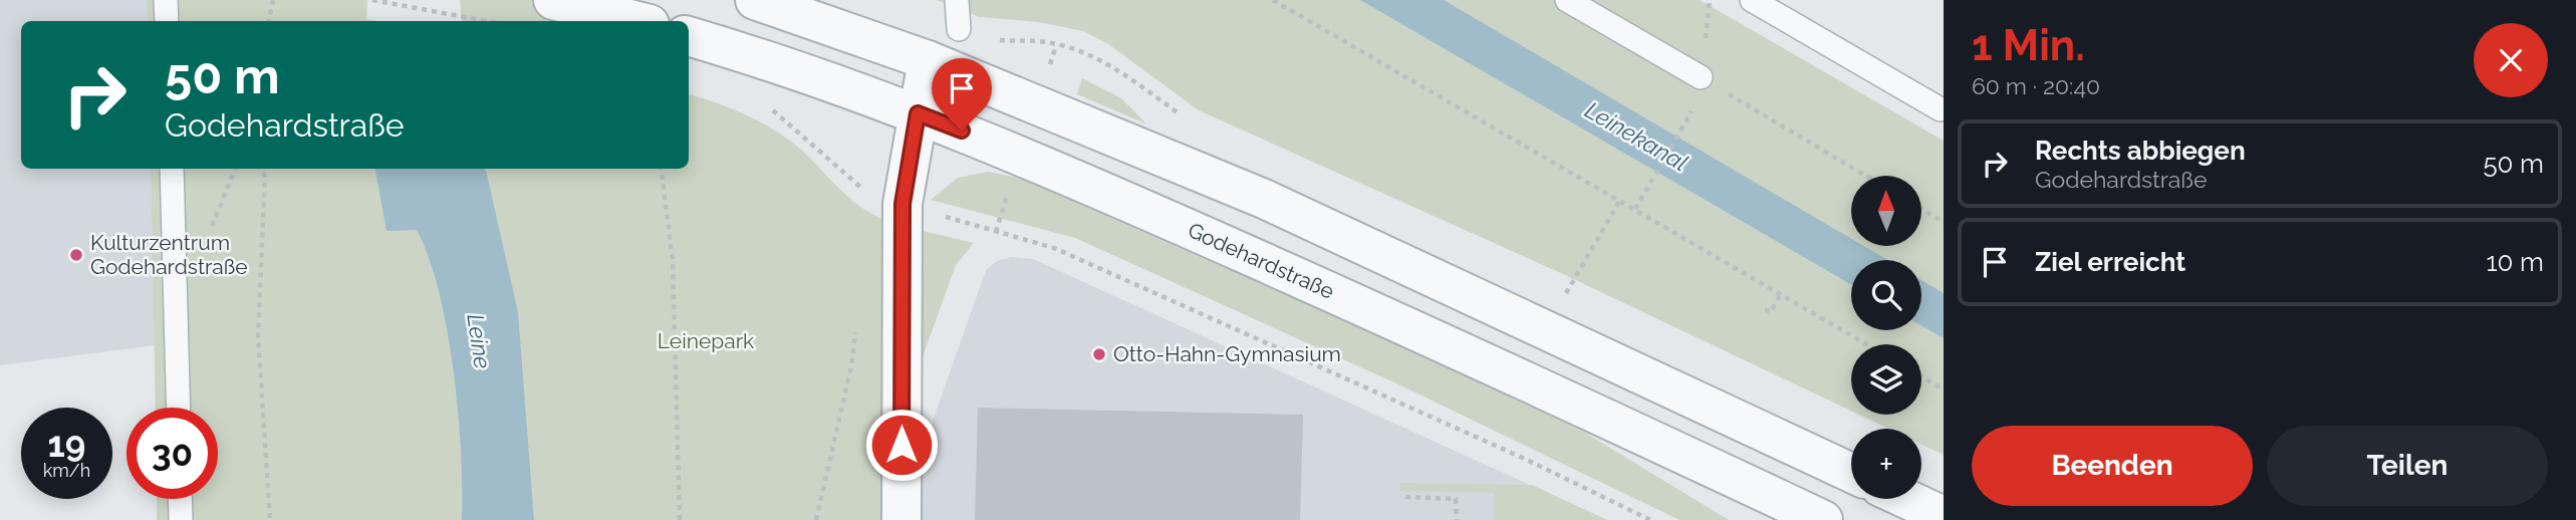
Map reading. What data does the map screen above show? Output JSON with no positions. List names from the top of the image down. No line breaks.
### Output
{"streets":{"street":["Godehardstraße"]},"water":["Leinekanal","Leine"],"parks":["Leinepark"],"places":["Kulturzentrum Godehardstraße","Otto-Hahn-Gymnasium"],"north":"top","page":{"heading":["1 Min.","60 m · 20:40"],"turn":["50 m","Godehardstraße"],"list":[{"name":"Rechts abbiegen","note":"Godehardstraße","value":"50 m"},{"name":"Ziel erreicht","value":"10 m"}],"map_buttons":"+","speed":"19 km/h","limit":"30","buttons":["Beenden","Teilen"]}}
